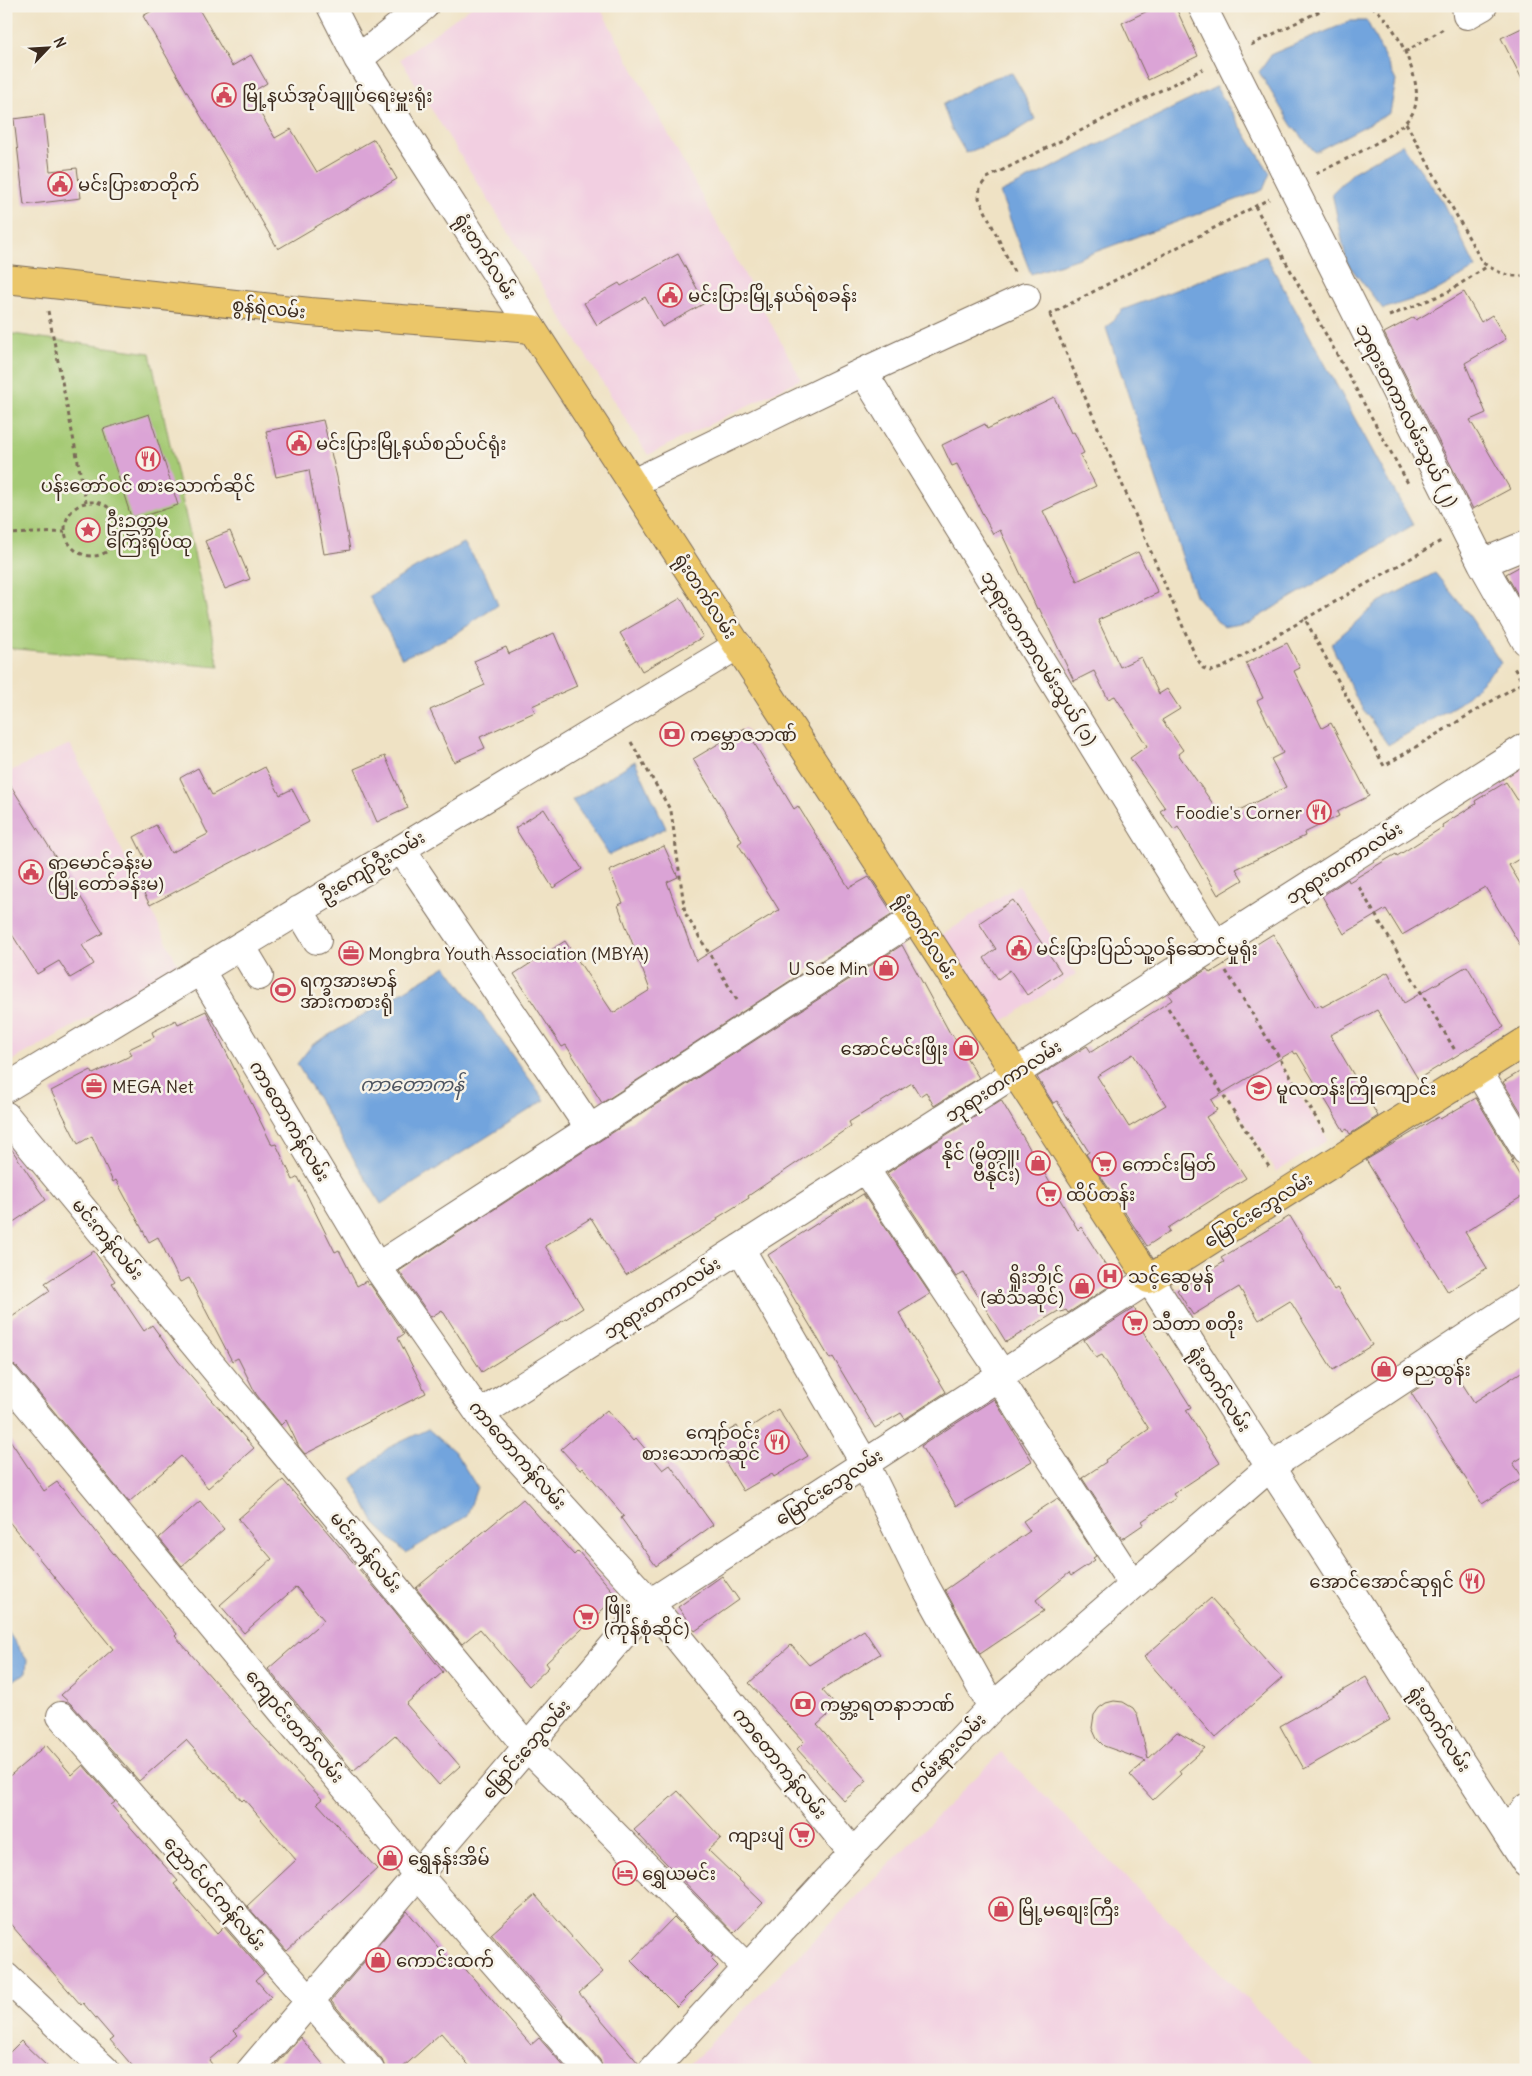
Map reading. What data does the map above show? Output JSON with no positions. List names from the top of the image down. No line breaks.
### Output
{"streets":{"main road":["ရုံးတက်လမ်း","စွန်ရဲလမ်း","မြောင်းဘွေလမ်း"],"street":["ဘုရားတကာလမ်းသွယ် (၂)","ဘုရားတကာလမ်းသွယ် (၁)","ဘုရားတကာလမ်း","ဦးကျော်ဦးလမ်း","ကာတောကန်လမ်း","မင်းကန်လမ်း","ကျောင်းတက်လမ်း","ကမ်းနားလမ်း","ညောင်ပင်ကန်လမ်း"]},"crossings":[["ရုံးတက်လမ်း","စွန်ရဲလမ်း"],["ရုံးတက်လမ်း","ဘုရားတကာလမ်း"],["ရုံးတက်လမ်း","ဦးကျော်ဦးလမ်း"],["ရုံးတက်လမ်း","မြောင်းဘွေလမ်း"],["ရုံးတက်လမ်း","ကမ်းနားလမ်း"],["ဘုရားတကာလမ်းသွယ် (၁)","ဘုရားတကာလမ်း"],["ဘုရားတကာလမ်း","ကာတောကန်လမ်း"],["ဦးကျော်ဦးလမ်း","ကာတောကန်လမ်း"],["ကာတောကန်လမ်း","မြောင်းဘွေလမ်း"],["ကာတောကန်လမ်း","ကမ်းနားလမ်း"],["မြောင်းဘွေလမ်း","မင်းကန်လမ်း"],["မြောင်းဘွေလမ်း","ကျောင်းတက်လမ်း"],["မြောင်းဘွေလမ်း","ညောင်ပင်ကန်လမ်း"],["မင်းကန်လမ်း","ကမ်းနားလမ်း"]],"water":["ကာတောကန်"],"places":{"public building":["မြို့နယ်အုပ်ချူပ်ရေးမှူးရုံး","မင်းပြားစာတိုက်","မင်းပြားမြို့နယ်ရဲစခန်း","မင်းပြားမြို့နယ်စည်ပင်ရုံး","ရာမောင်ခန်းမ (မြို့တော်ခန်းမ)","မင်းပြားပြည်သူ့ဝန်ဆောင်မှုရုံး"],"restaurant":["ပန်းတော်ဝင် စားသောက်ဆိုင်","Foodie's Corner","ကျော်ဝင်း စားသောက်ဆိုင်","အောင်အောင်ဆုရှင်"],"place":["ဦးဥတ္တမ ကြေးရုပ်ထု"],"bank":["ကမ္ဘောဇဘဏ်","ကမ္ဘာ့ရတနာဘဏ်"],"office":["Mongbra Youth Association (MBYA)","MEGA Net"],"shop":["U Soe Min","အောင်မင်းဖြိုး","နိုင် (မိတ္တူ၊ ဗီနိုင်း)","ရှိုးဘွိုင် (ဆံသဆိုင်)","ဓညထွန်း","ရွှေနန်းအိမ်","မြို့မစျေးကြီး","ကောင်းထက်"],"sports":["ရက္ခအားမာန် အားကစားရုံ"],"school or university":["မူလတန်းကြိုကျောင်း"],"supermarket":["ကောင်းမြတ်","ထိပ်တန်း","သီတာ စတိိုး","ဖြိုး (ကုန်စုံဆိုင်)","ကျားပျံ"],"hospital":["သင့်ဆွေမွန်"],"hotel":["ရွှေယမင်း"]},"north":"top right"}
